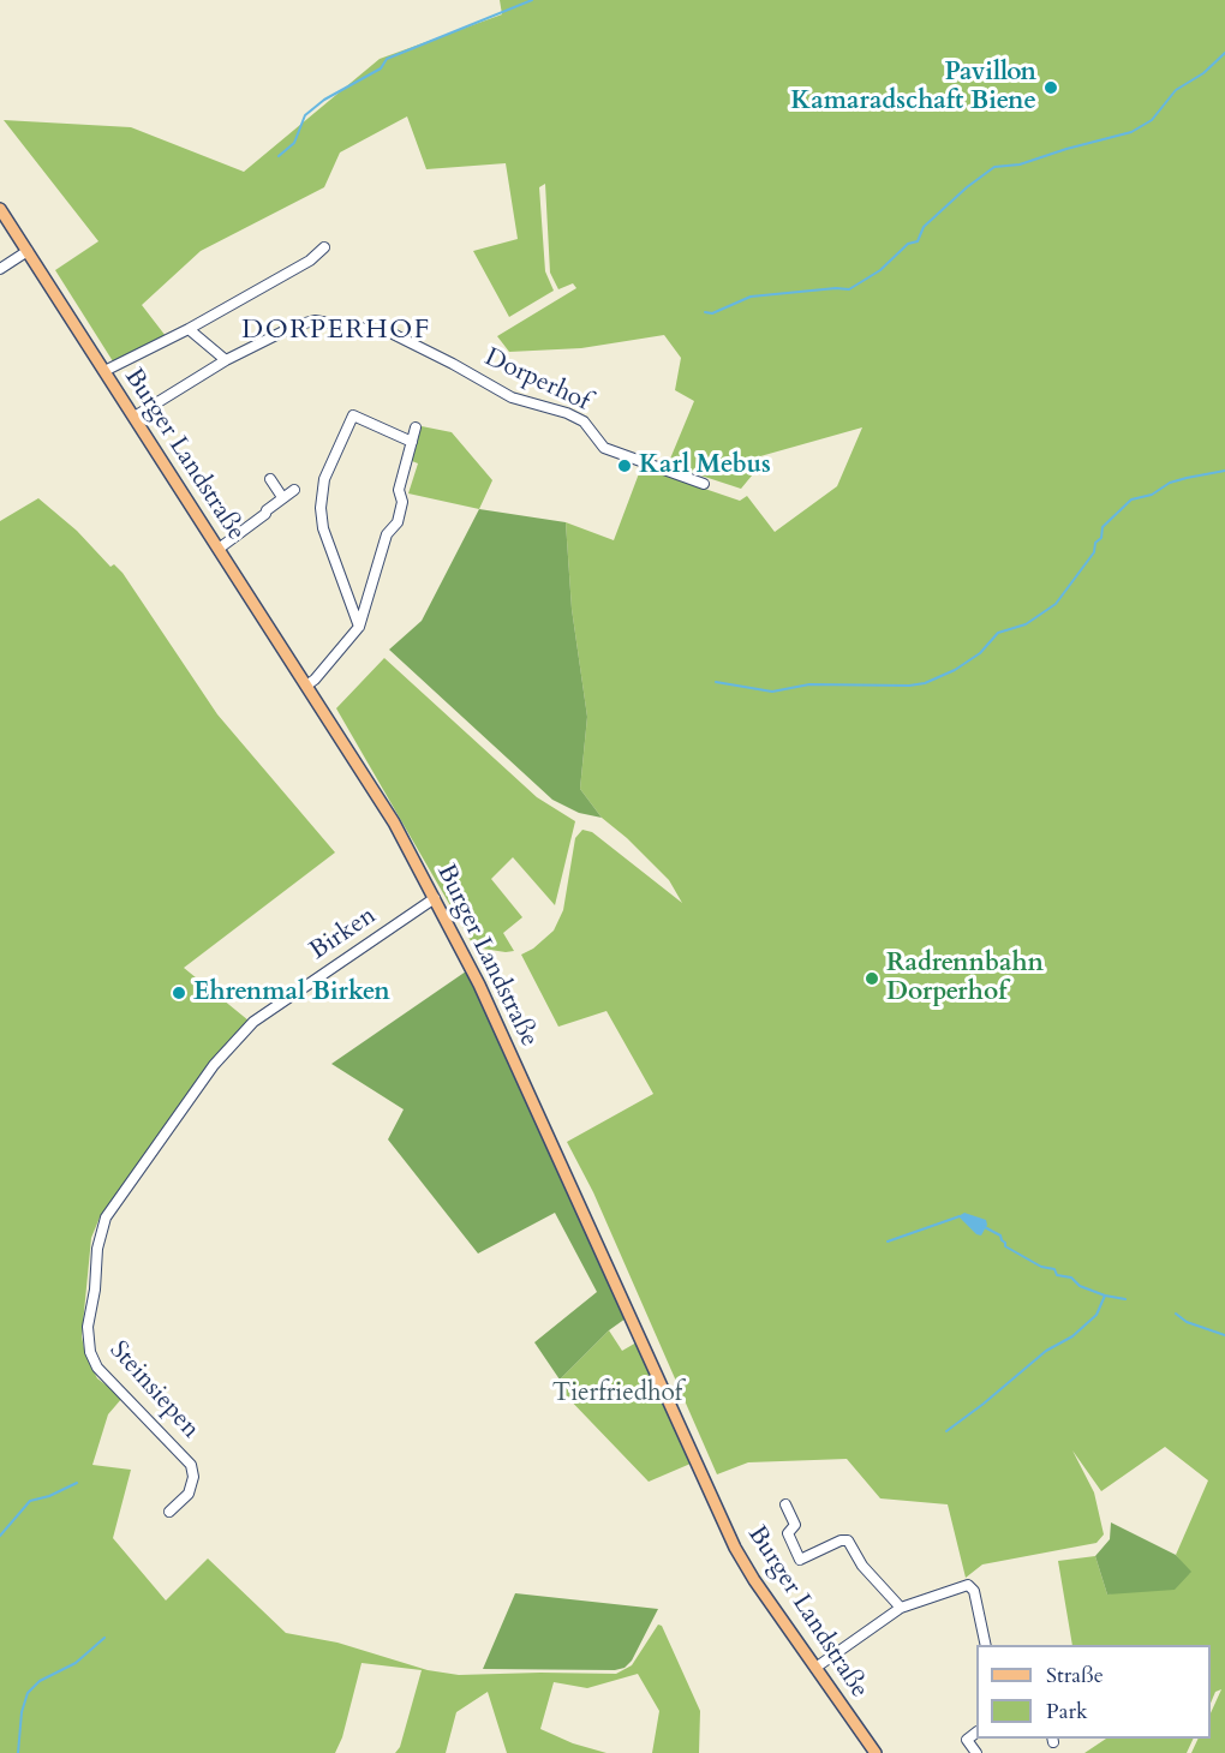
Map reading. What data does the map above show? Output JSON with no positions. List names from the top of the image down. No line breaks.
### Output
{"streets":{"main road":["Burger Landstraße"],"street":["Dorperhof","Birken","Steinsiepen"]},"crossings":[["Dorperhof","Burger Landstraße"],["Burger Landstraße","Birken"],["Birken","Steinsiepen"]],"districts":["DORPERHOF"],"parks":["Tierfriedhof"],"places":["Pavillon Kamaradschaft Biene","Karl Mebus","Radrennbahn Dorperhof","Ehrenmal Birken"],"legend":["Straße","Park"]}
